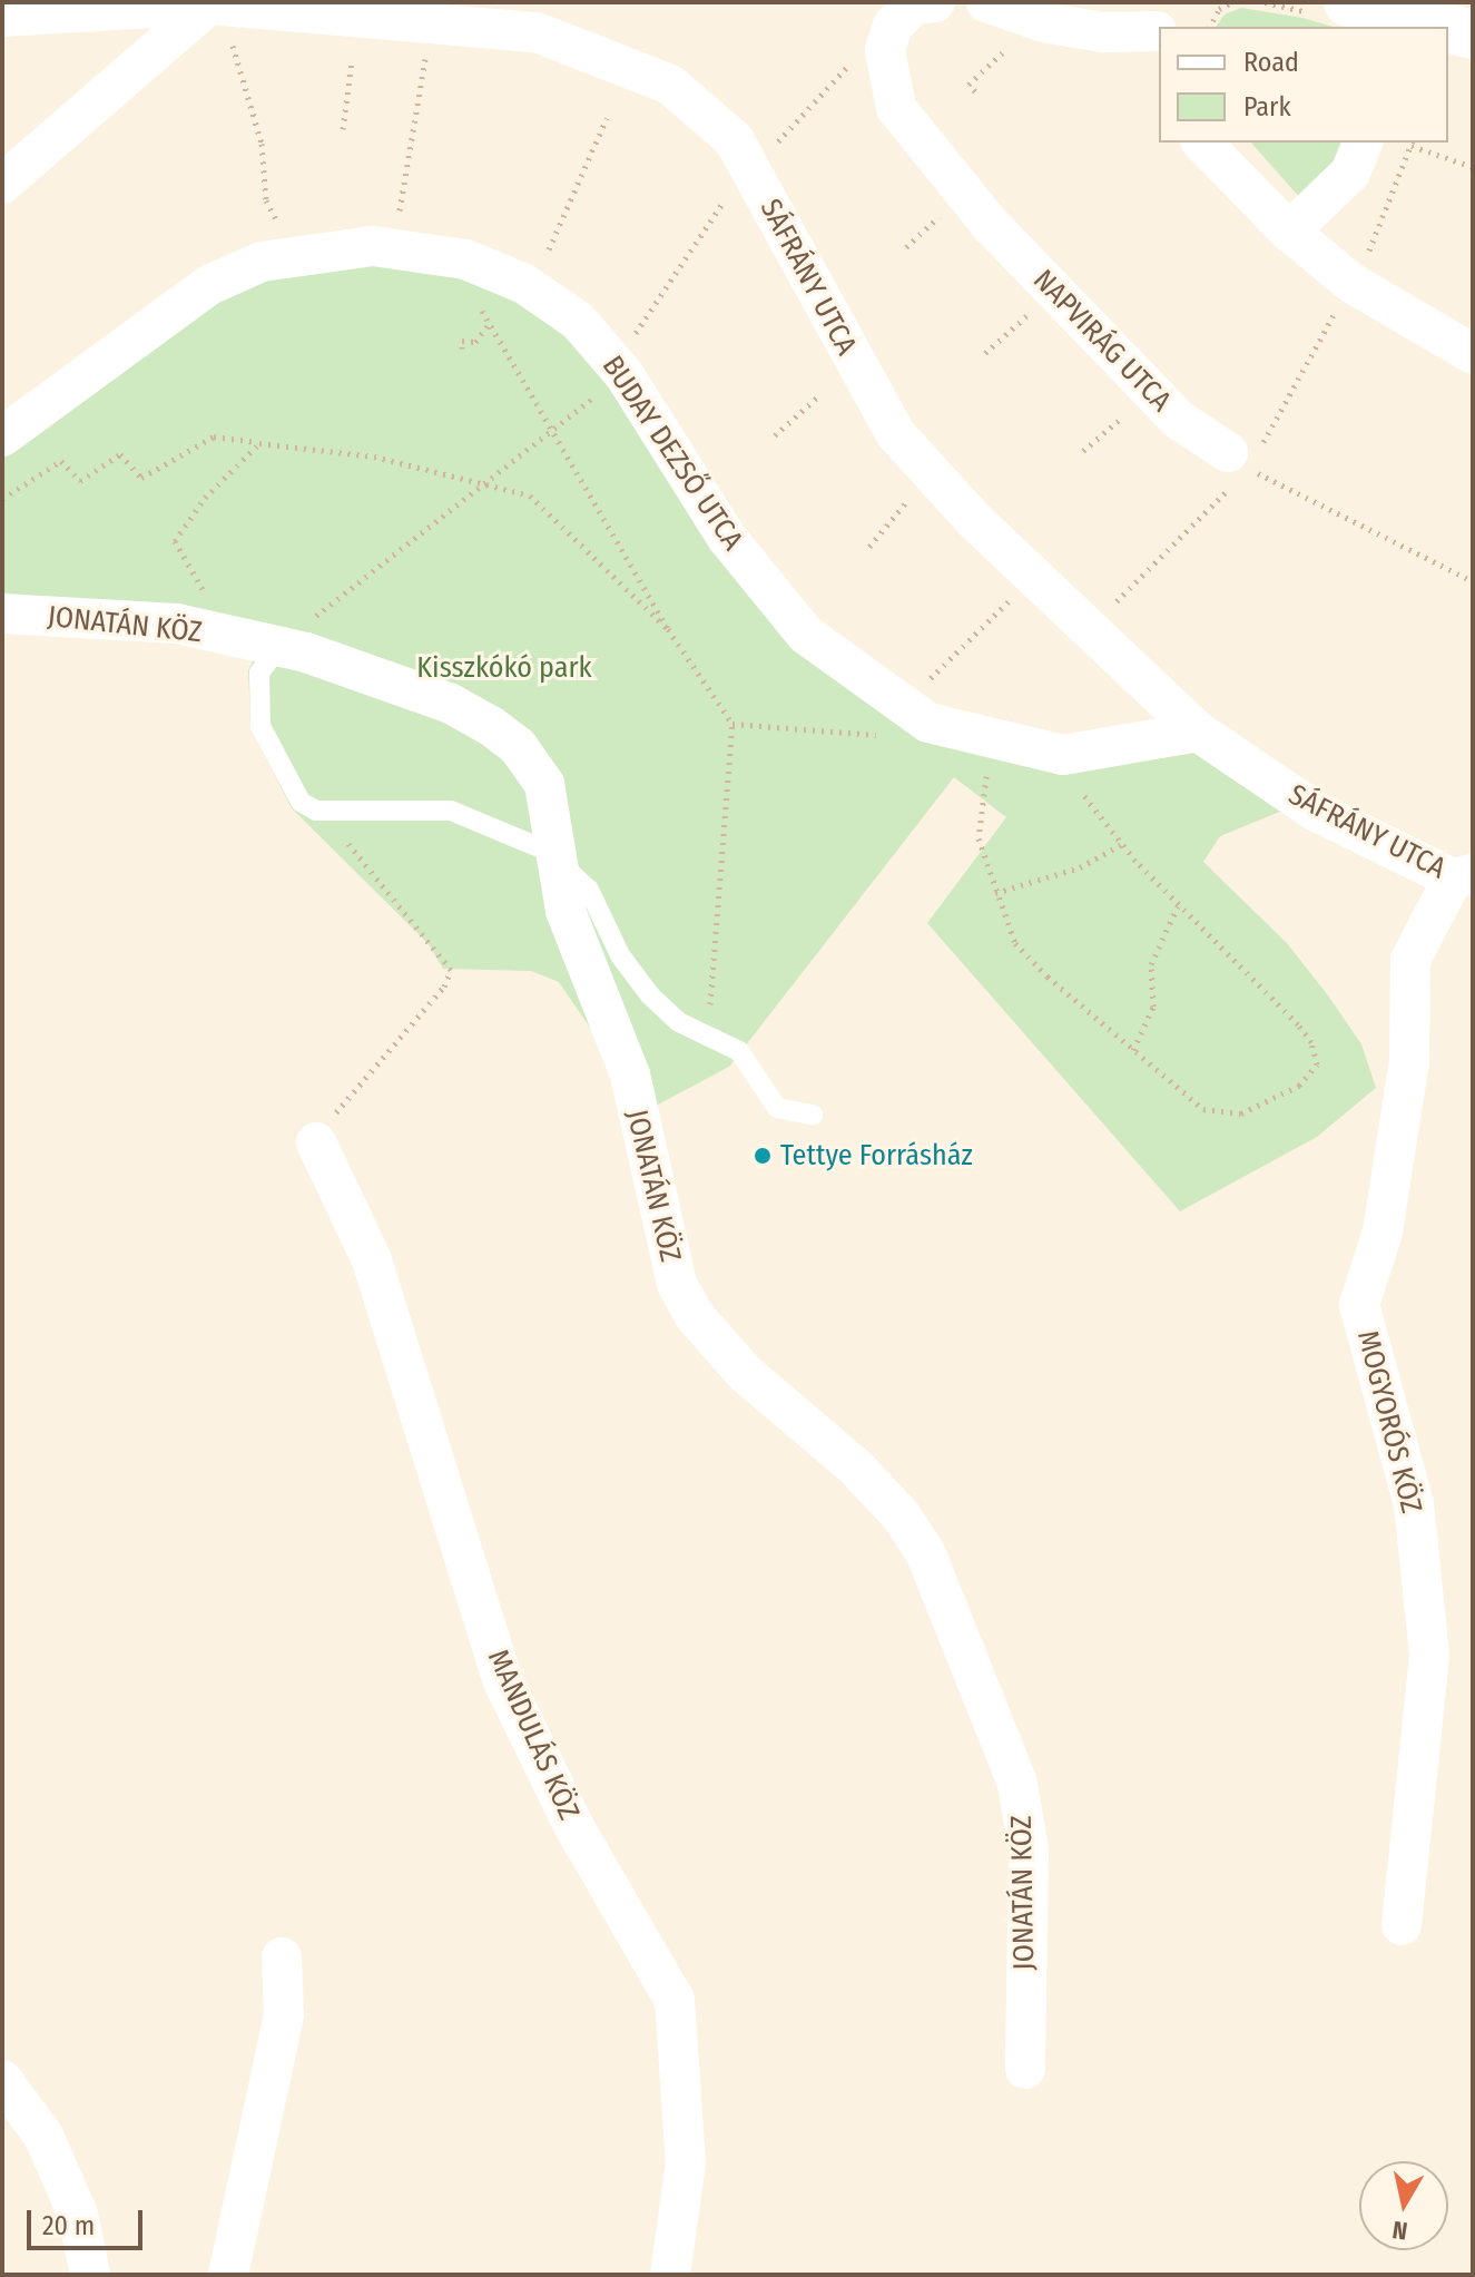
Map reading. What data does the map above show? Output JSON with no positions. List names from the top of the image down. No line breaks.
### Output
{"streets":{"street":["SÁFRÁNY UTCA","NAPVIRÁG UTCA","BUDAY DEZSŐ UTCA","JONATÁN KÖZ","MOGYORÓS KÖZ","MANDULÁS KÖZ"]},"crossings":[["SÁFRÁNY UTCA","BUDAY DEZSŐ UTCA"],["SÁFRÁNY UTCA","MOGYORÓS KÖZ"]],"parks":["Kisszkókó park"],"places":["Tettye Forrásház"],"legend":["Road","Park"],"scale_bar":"20 m","north":"bottom"}
